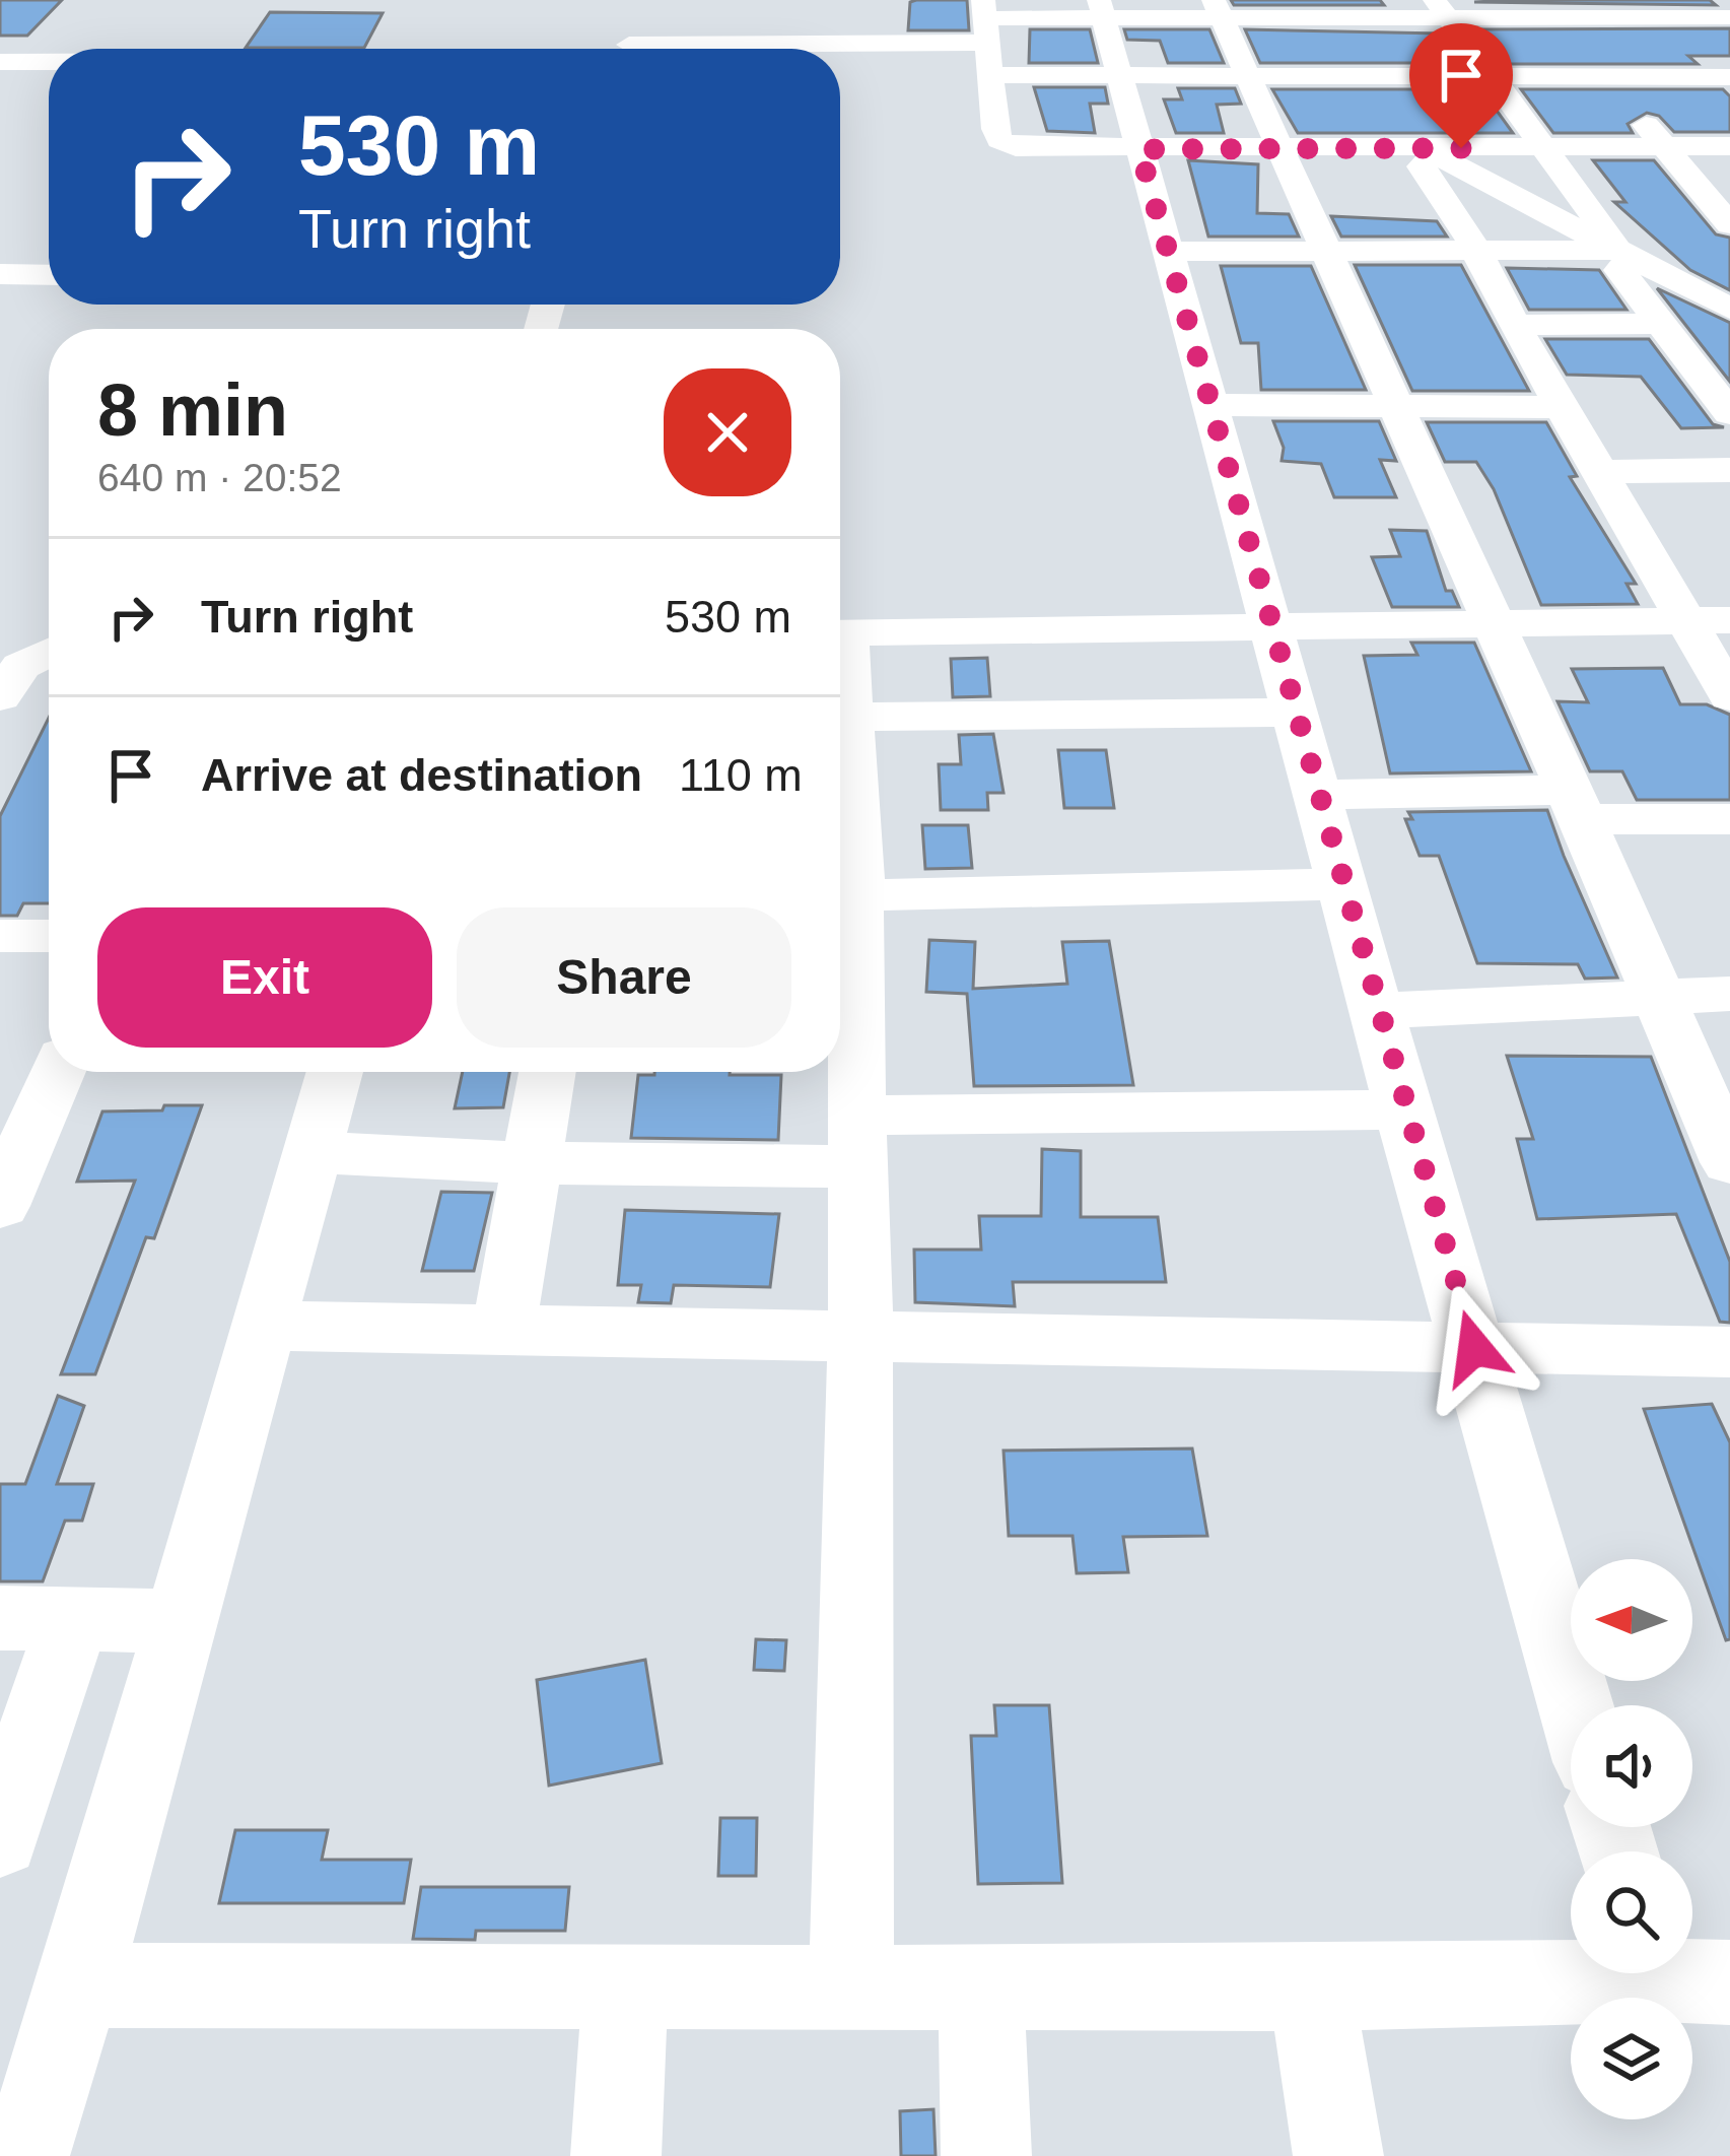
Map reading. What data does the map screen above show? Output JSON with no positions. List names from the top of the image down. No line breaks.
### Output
{"north":"left","page":{"turn":["530 m","Turn right"],"heading":["8 min","640 m · 20:52"],"list":[{"name":"Turn right","value":"530 m"},{"name":"Arrive at destination","value":"110 m"}],"buttons":["Exit","Share"]}}
